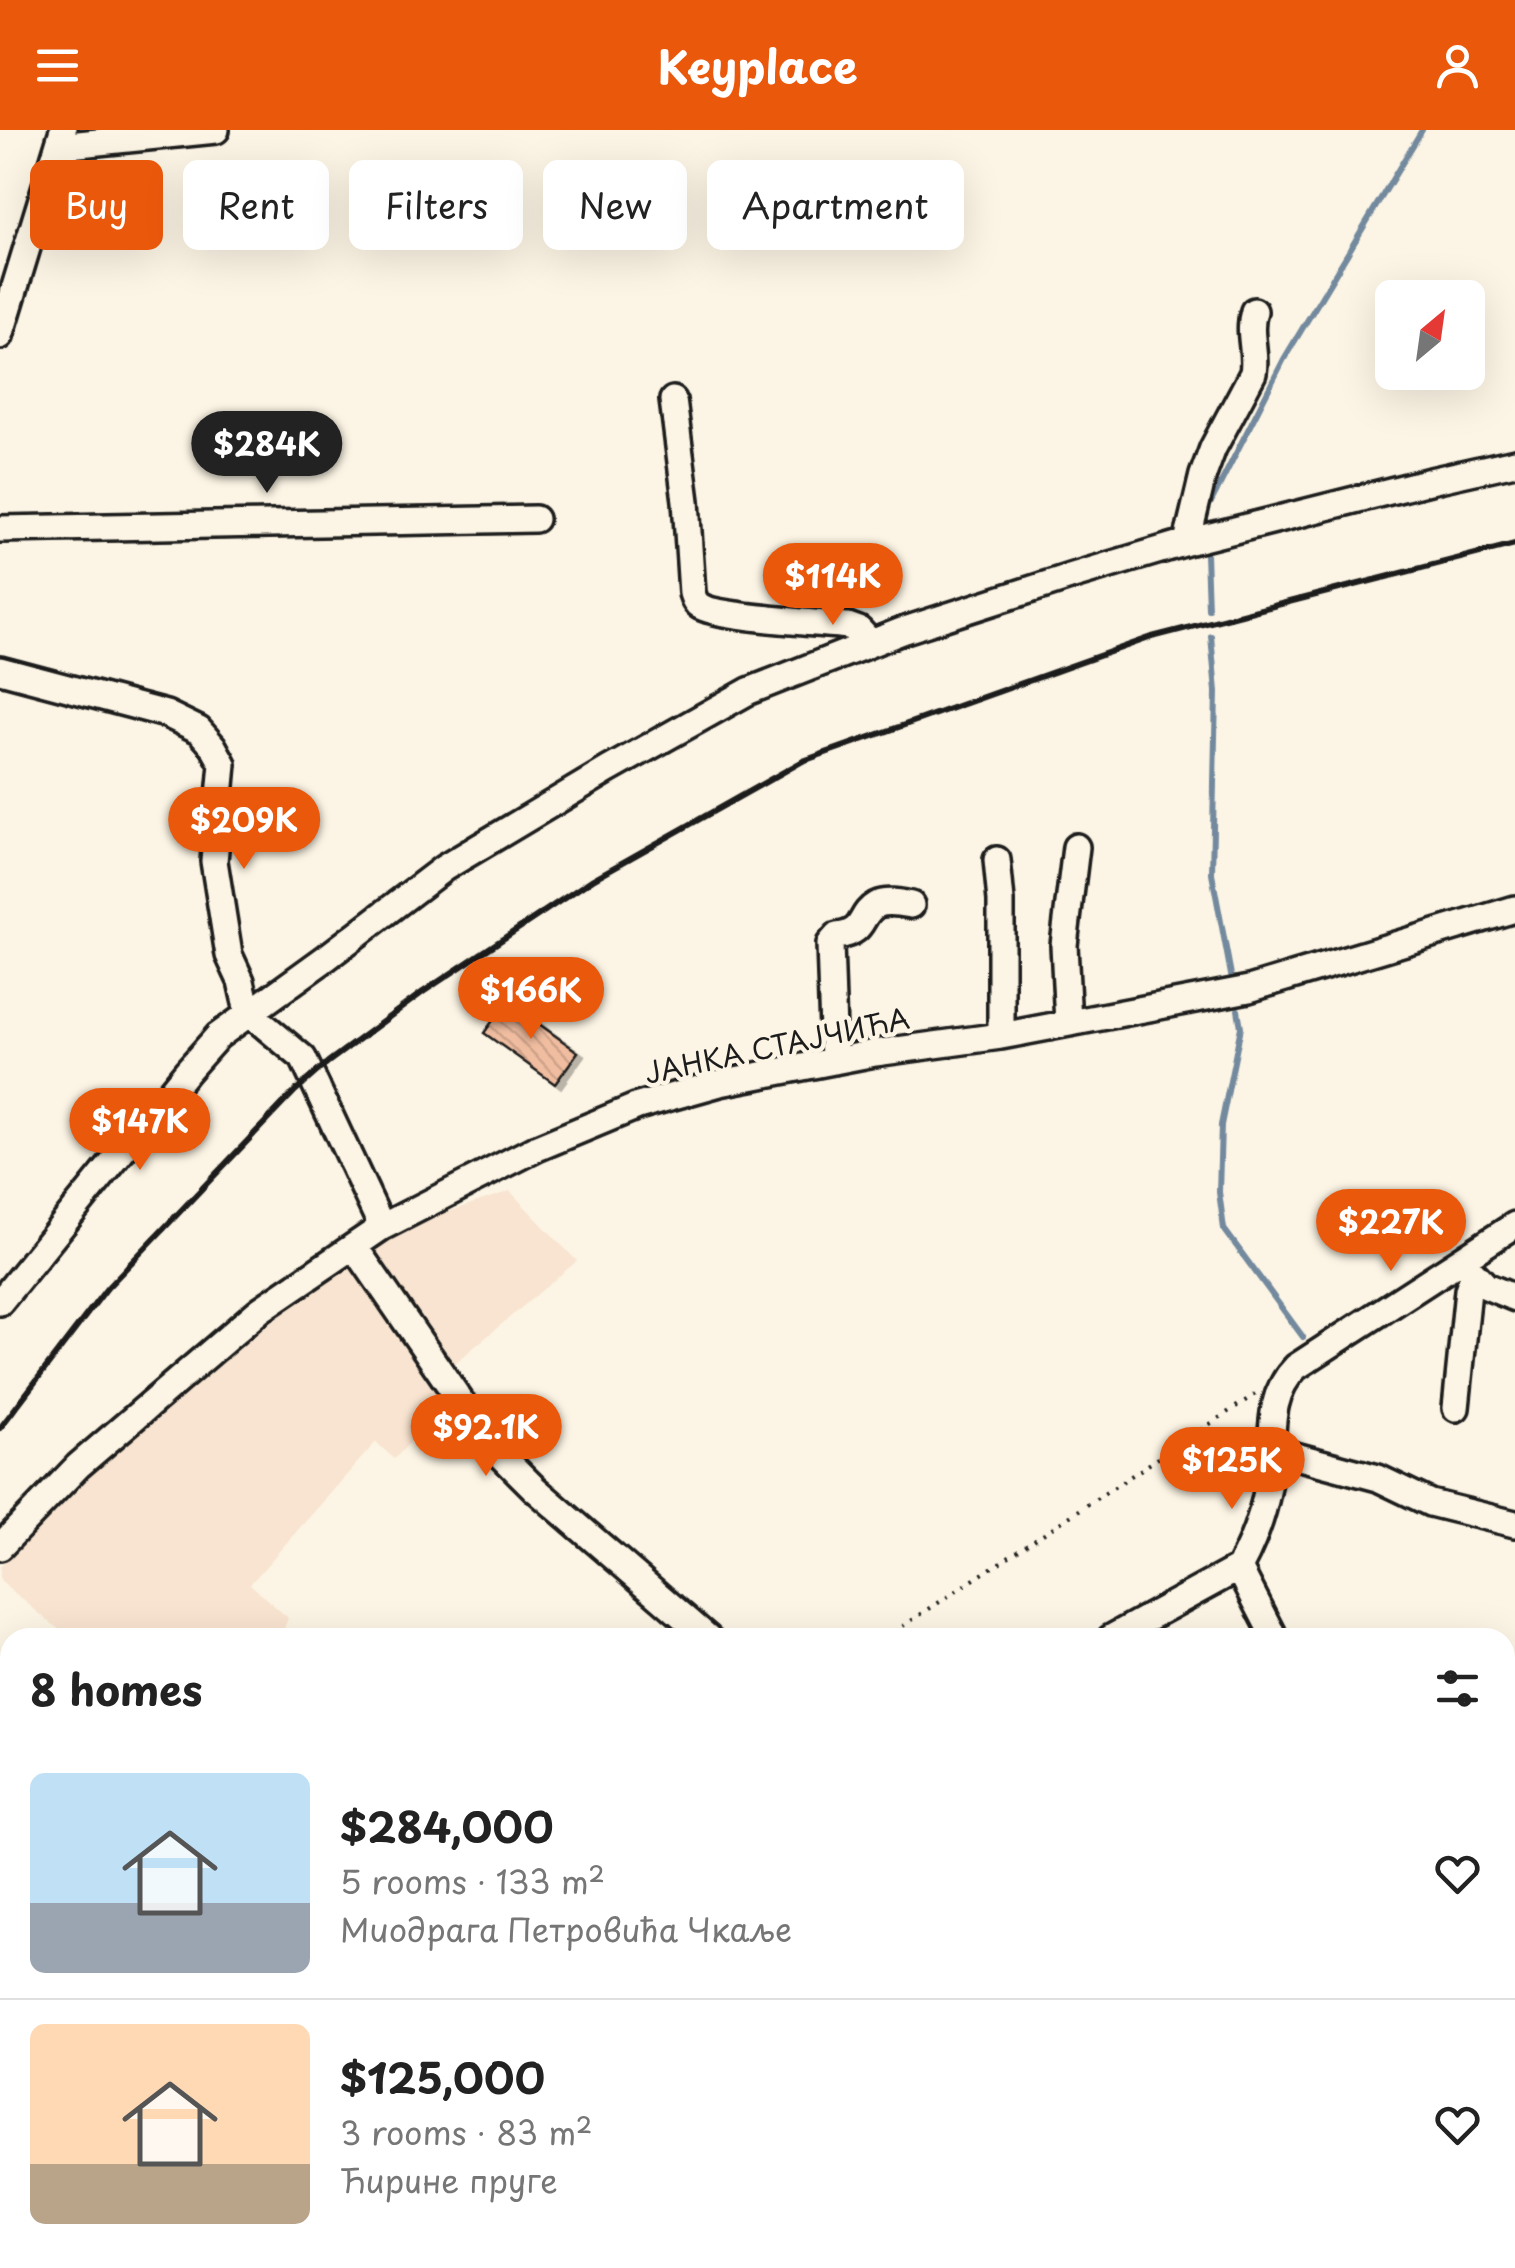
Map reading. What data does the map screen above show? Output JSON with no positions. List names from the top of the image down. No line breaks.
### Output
{"streets":{"street":["ЈАНКА СТАЈЧИЋА"]},"north":"top right","page":{"header":"Keyplace","chip":["Buy","Rent","Filters","New","Apartment"],"price":["$284K","$114K","$209K","$166K","$147K","$227K","$92.1K","$125K"],"heading":"8 homes","list":[{"name":"$284,000","note":"5 rooms · 133 m² · Миодрага Петровића Чкаље"},{"name":"$125,000","note":"3 rooms · 83 m² · Ћирине пруге"}]}}
